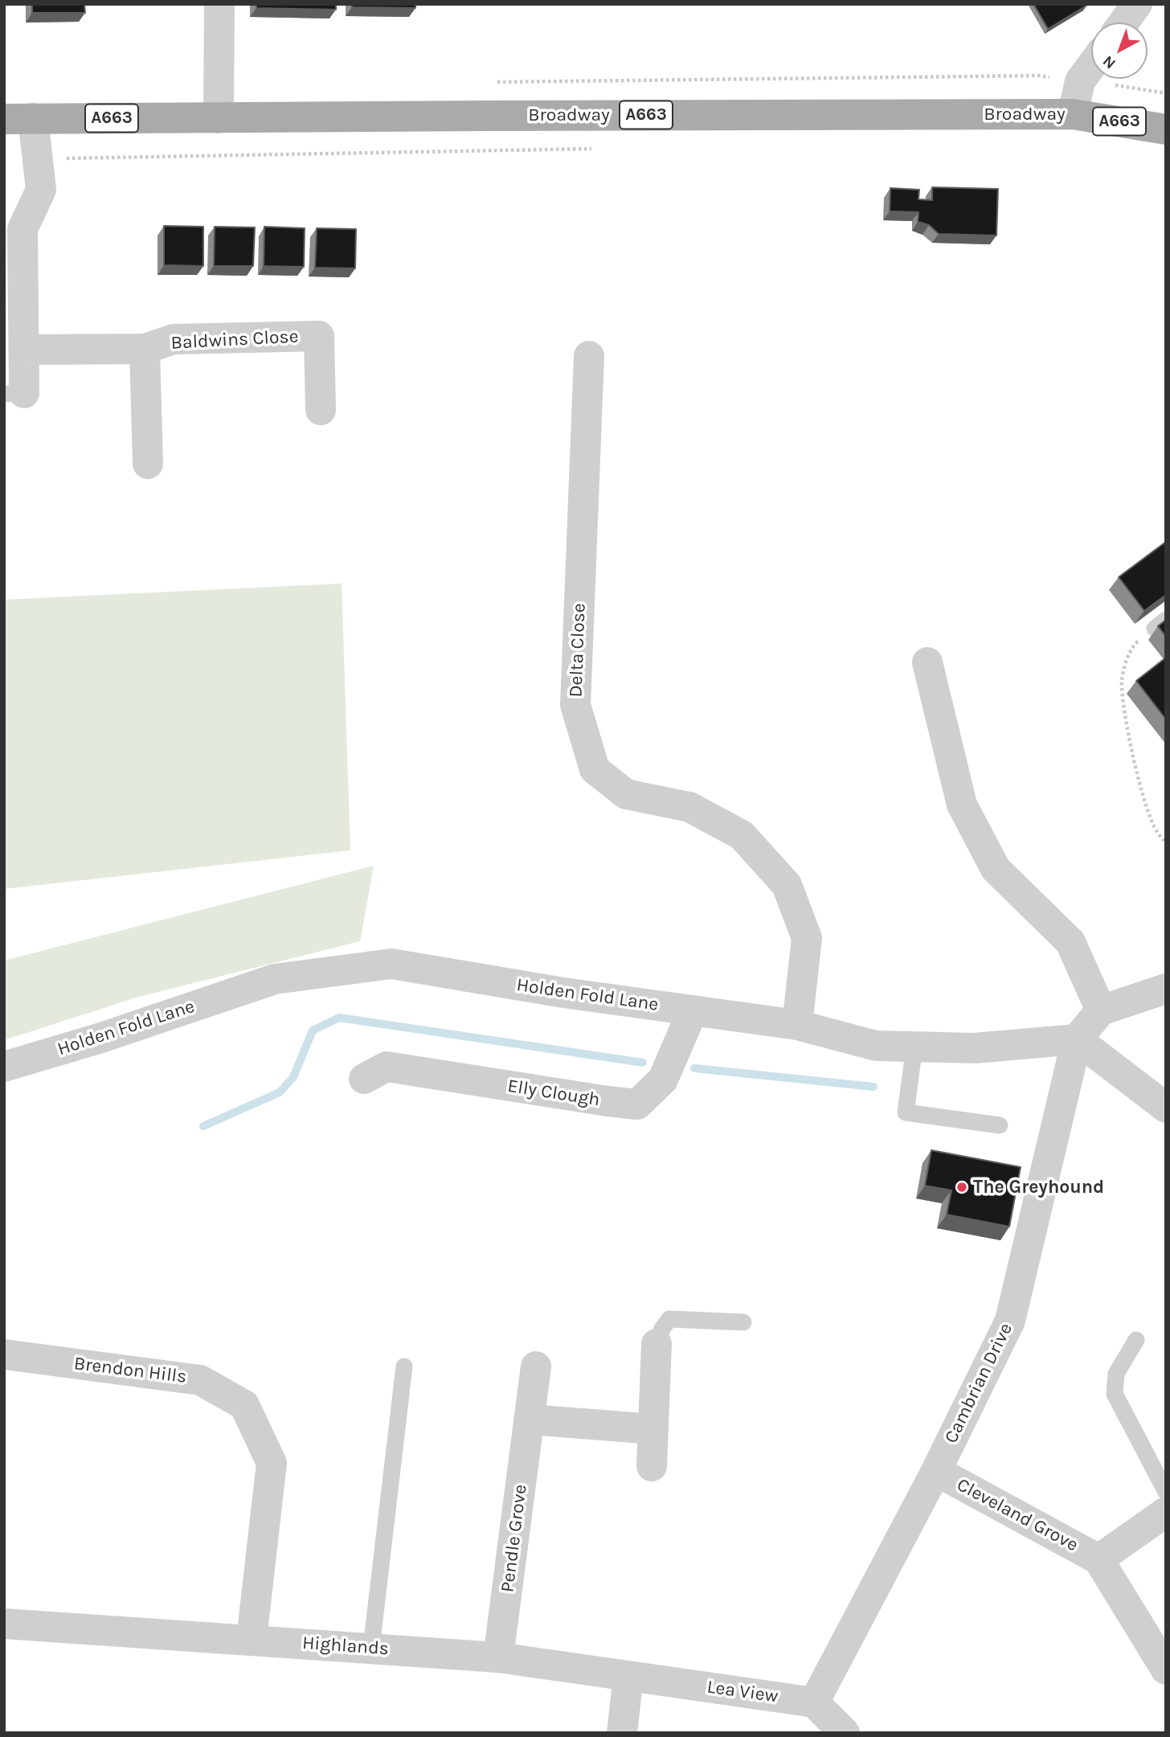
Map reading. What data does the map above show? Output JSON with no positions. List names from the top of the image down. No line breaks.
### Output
{"streets":{"main road":["Broadway","A663"],"street":["Baldwins Close","Delta Close","Holden Fold Lane","Elly Clough","Brendon Hills","Cambrian Drive","Cleveland Grove","Pendle Grove","Highlands","Lea View"]},"crossings":[["Delta Close","Holden Fold Lane"],["Holden Fold Lane","Elly Clough"],["Holden Fold Lane","Cambrian Drive"],["Brendon Hills","Highlands"],["Cambrian Drive","Cleveland Grove"],["Cambrian Drive","Lea View"],["Pendle Grove","Highlands"],["Highlands","Lea View"]],"places":["The Greyhound"],"north":"bottom left"}
